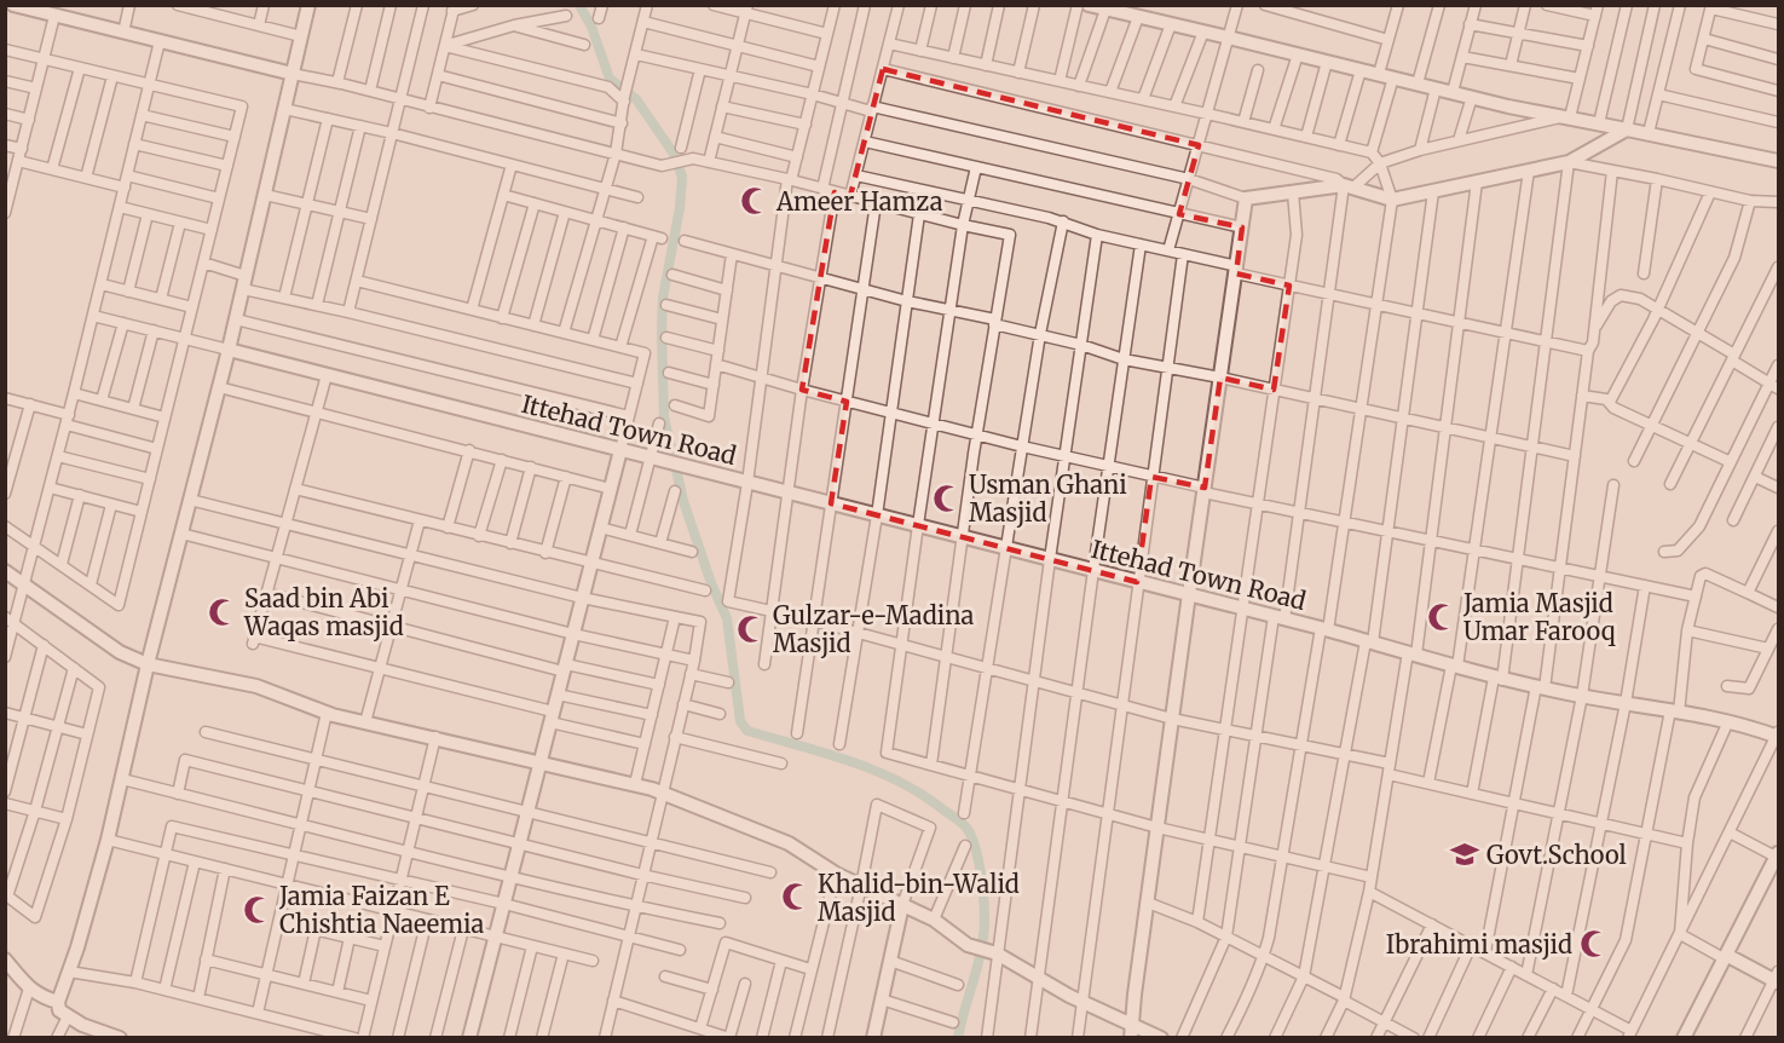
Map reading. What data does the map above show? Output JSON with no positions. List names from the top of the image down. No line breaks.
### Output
{"streets":{"street":["Ittehad Town Road"]},"places":{"mosque":["Ameer Hamza","Usman Ghani Masjid","Saad bin Abi Waqas masjid","Jamia Masjid Umar Farooq","Gulzar-e-Madina Masjid","Khalid-bin-Walid Masjid","Jamia Faizan E Chishtia Naeemia","Ibrahimi masjid"],"school or university":["Govt.School"]}}
